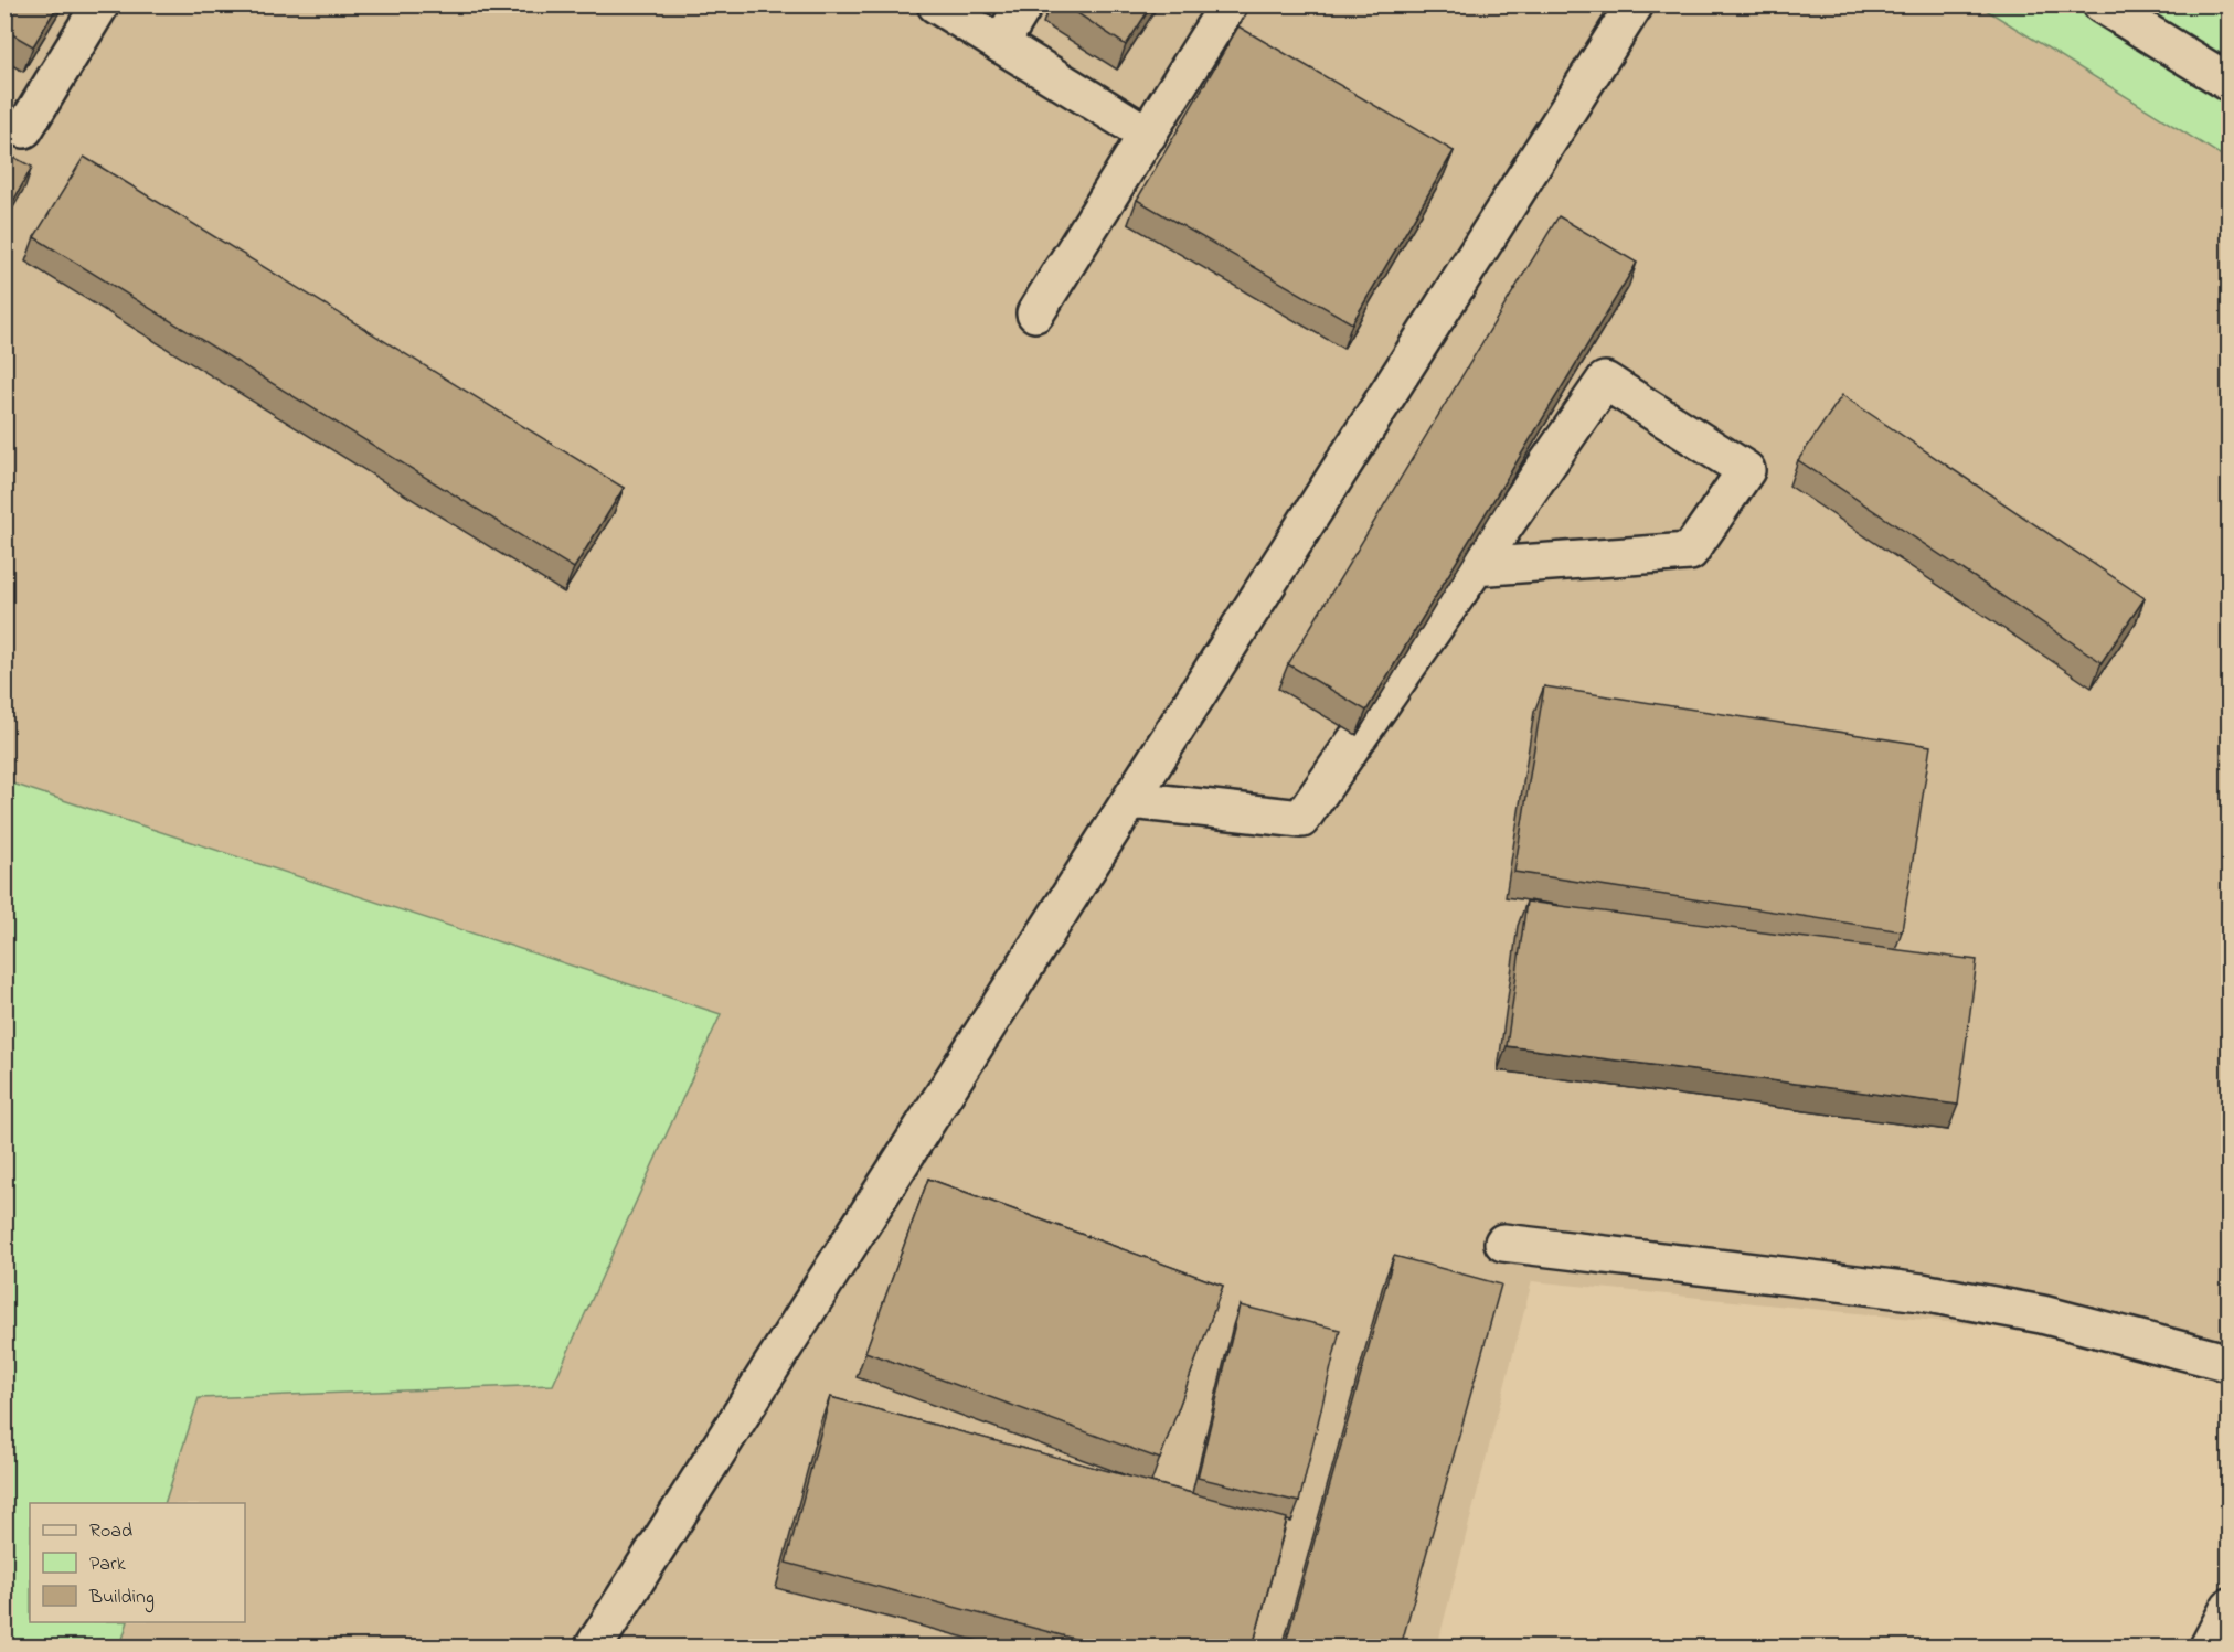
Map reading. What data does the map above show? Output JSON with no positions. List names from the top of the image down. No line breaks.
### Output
{"legend":["Road","Park","Building"]}
